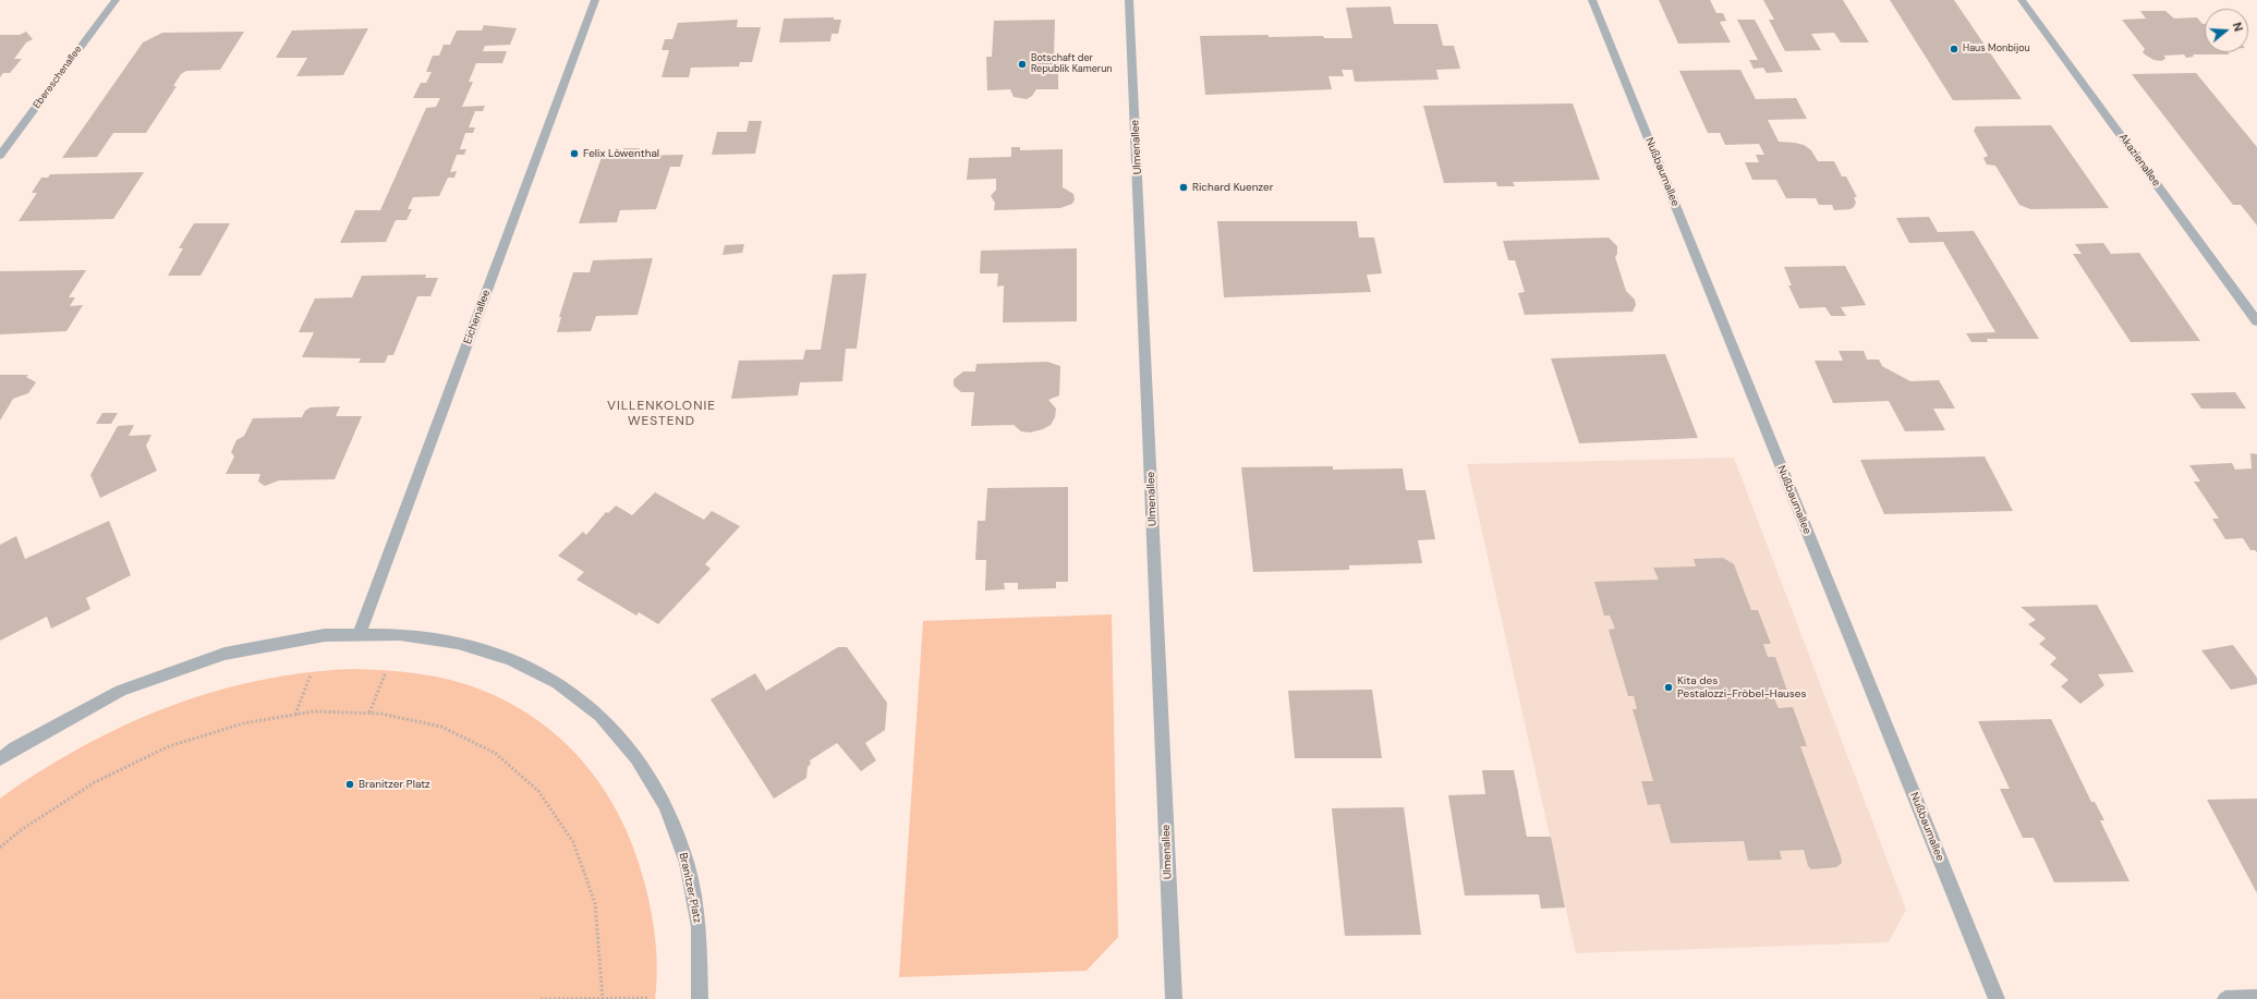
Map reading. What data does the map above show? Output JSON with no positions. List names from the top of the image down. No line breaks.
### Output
{"streets":{"street":["Ebereschenallee","Ulmenallee","Akazienallee","Nußbaumallee","Eichenallee","Branitzer Platz"]},"crossings":[["Eichenallee","Branitzer Platz"]],"districts":["VILLENKOLONIE WESTEND"],"places":["Haus Monbijou","Botschaft der Republik Kamerun","Felix Löwenthal","Richard Kuenzer","Kita des Pestalozzi-Fröbel-Hauses","Branitzer Platz"],"north":"right"}
